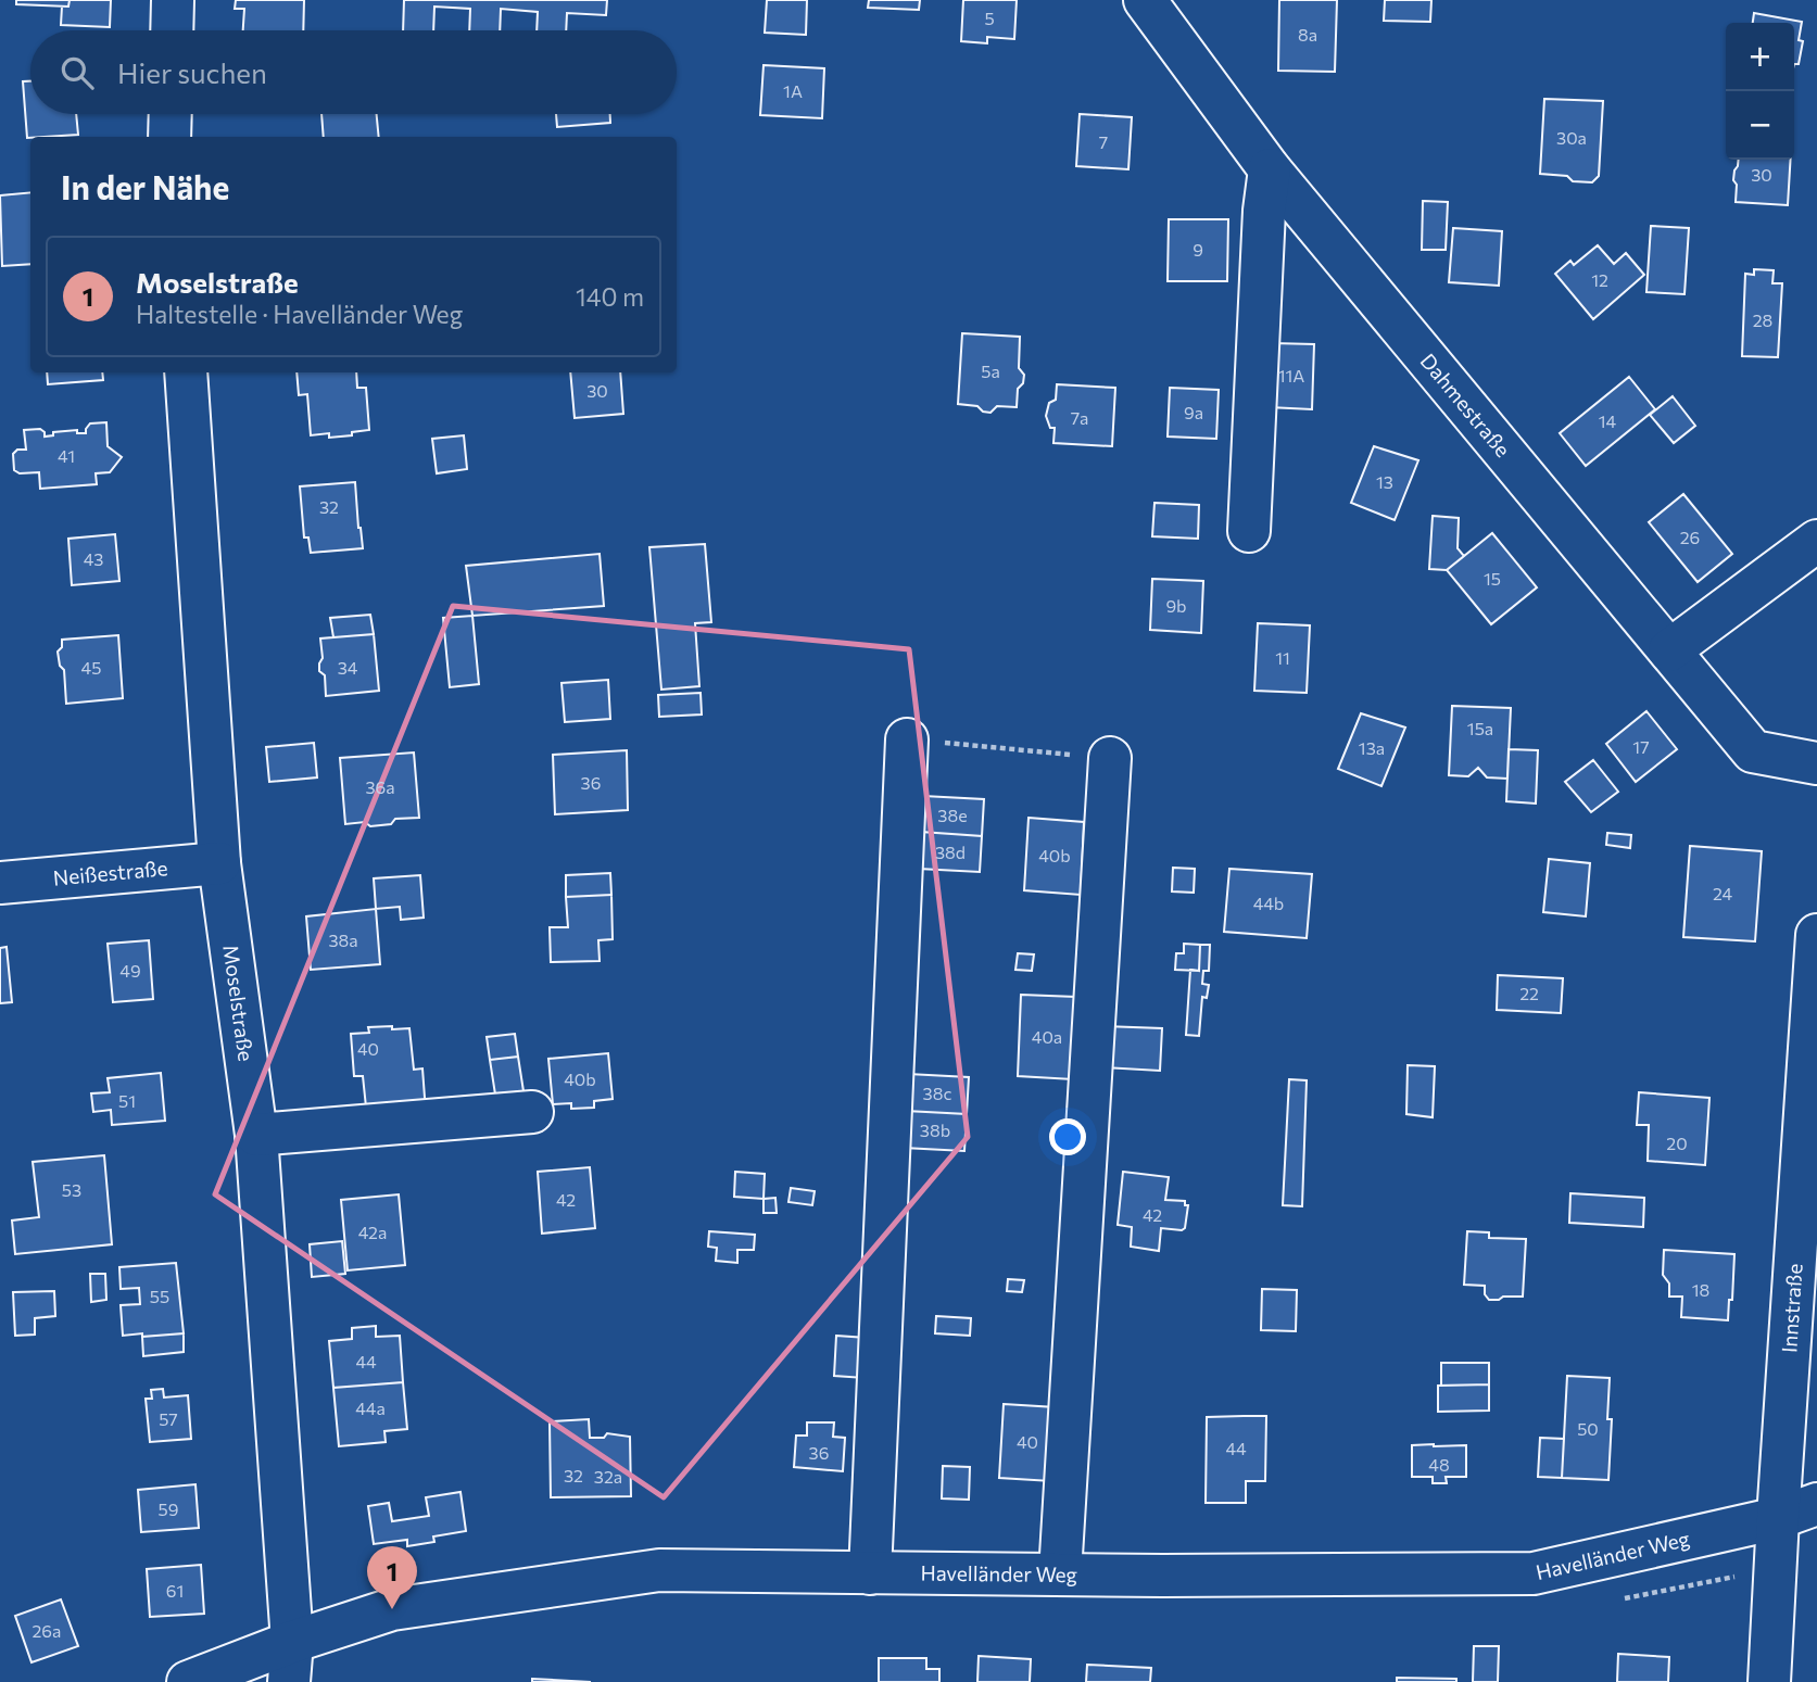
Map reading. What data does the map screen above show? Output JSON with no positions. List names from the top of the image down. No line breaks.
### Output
{"streets":{"street":["Dahmestraße","Neißestraße","Moselstraße","Innstraße","Havelländer Weg"]},"crossings":[["Neißestraße","Moselstraße"],["Moselstraße","Havelländer Weg"],["Innstraße","Havelländer Weg"]],"house_numbers":["5","8a","1A","30a","7","30","9","12","28","5a","11A","30","9a","7a","14","41","13","32","26","43","15","9b","11","45","34","15a","17","13a","36","36a","38e","38d","40b","24","44b","38a","49","22","40a","40","40b","38c","51","38b","20","53","42","42","42a","18","55","44","44a","57","50","40","44","36","48","32","32a","59","61","26a"],"page":{"map_buttons":["+","−"],"search":"Hier suchen","heading":"In der Nähe","list":[{"mark":"1","name":"Moselstraße","note":"Haltestelle · Havelländer Weg","value":"140 m"}],"pins":"1"}}
